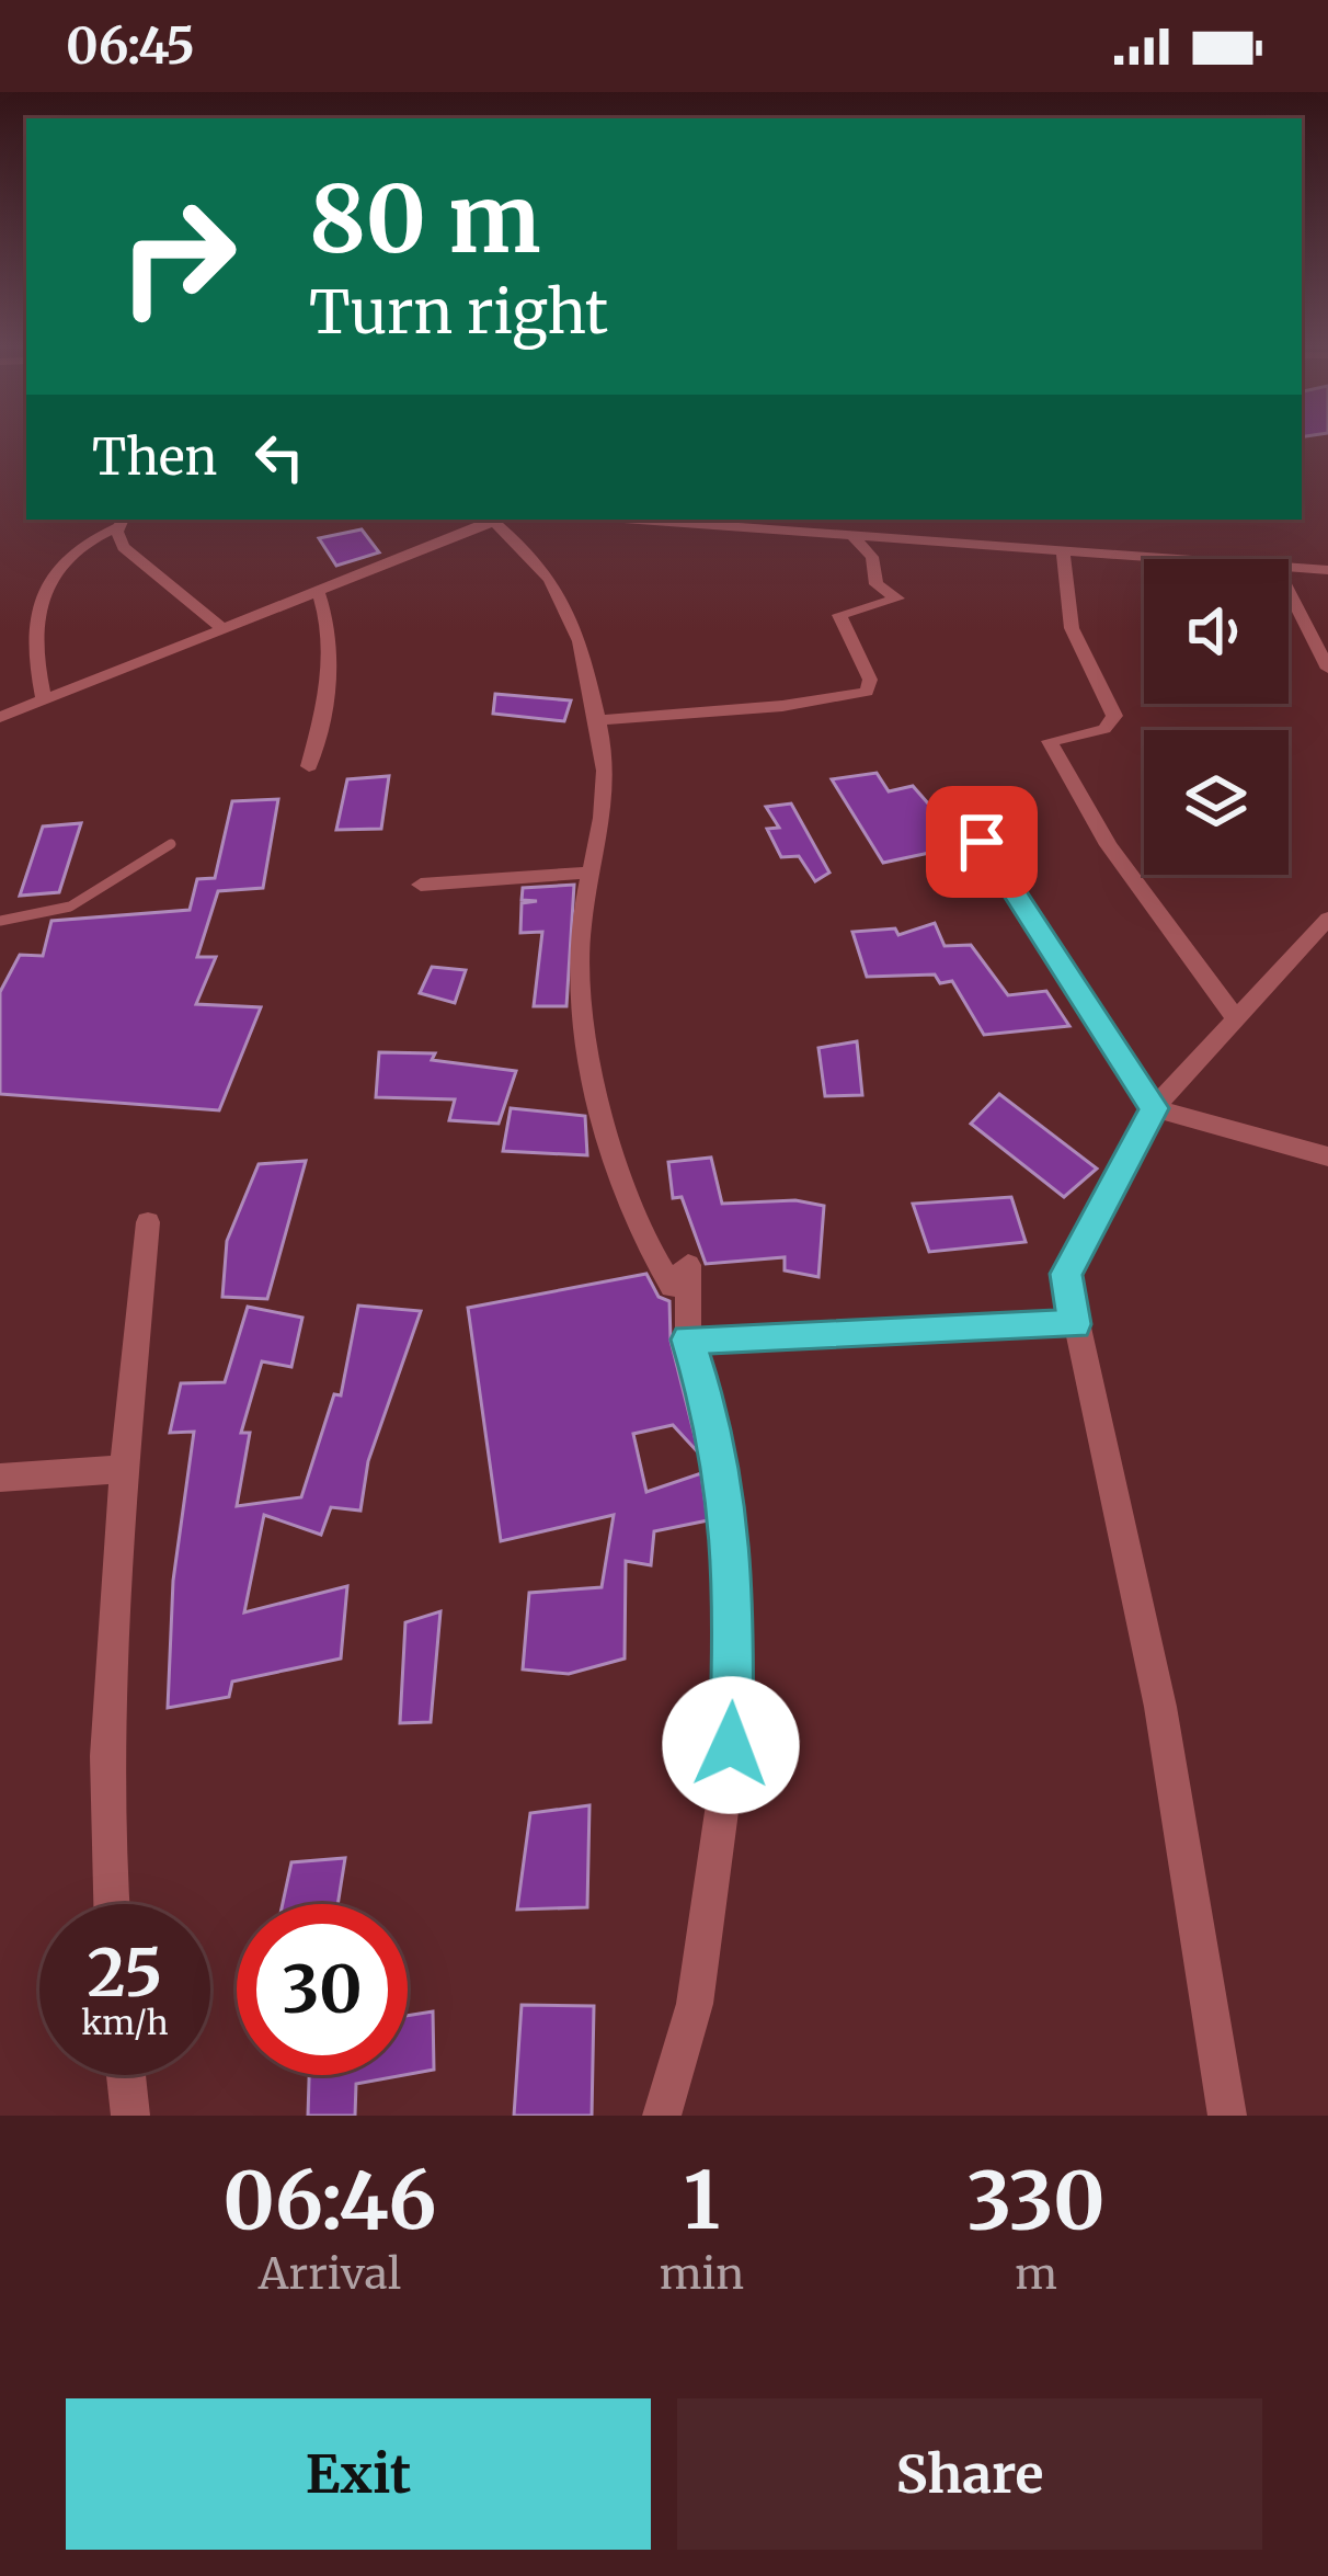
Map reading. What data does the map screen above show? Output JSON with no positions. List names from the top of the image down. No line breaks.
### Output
{"page":{"status":"06:45","turn":["80 m","Turn right"],"then":"Then","speed":"25 km/h","limit":"30","eta":["06:46","Arrival","1","min","330","m"],"buttons":["Exit","Share"]}}
